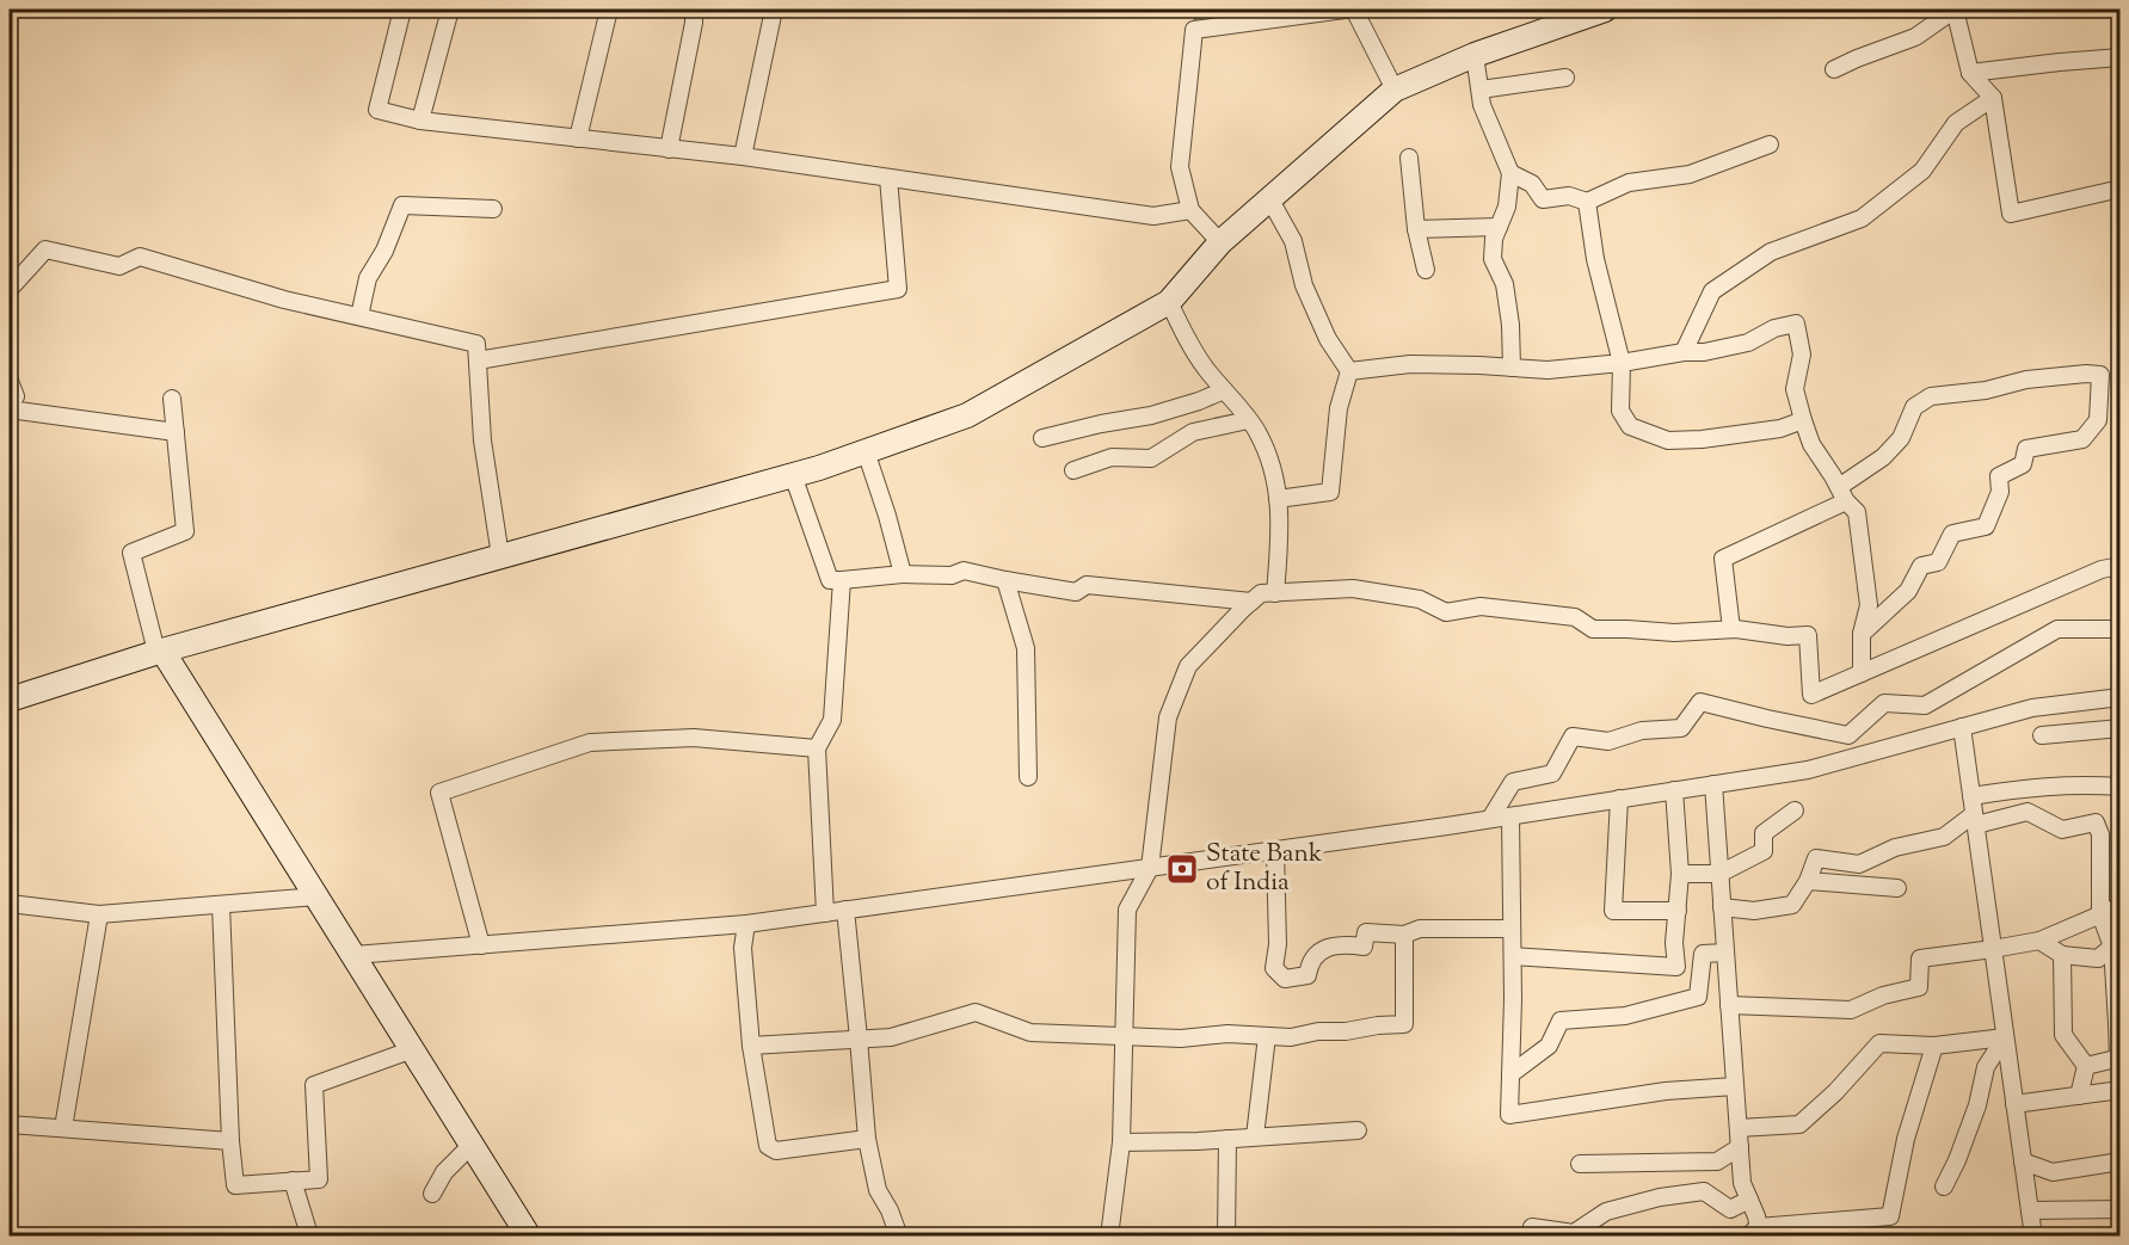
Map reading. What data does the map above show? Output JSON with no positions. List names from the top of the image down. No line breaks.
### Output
{"places":{"bank":["State Bank of India"]}}
